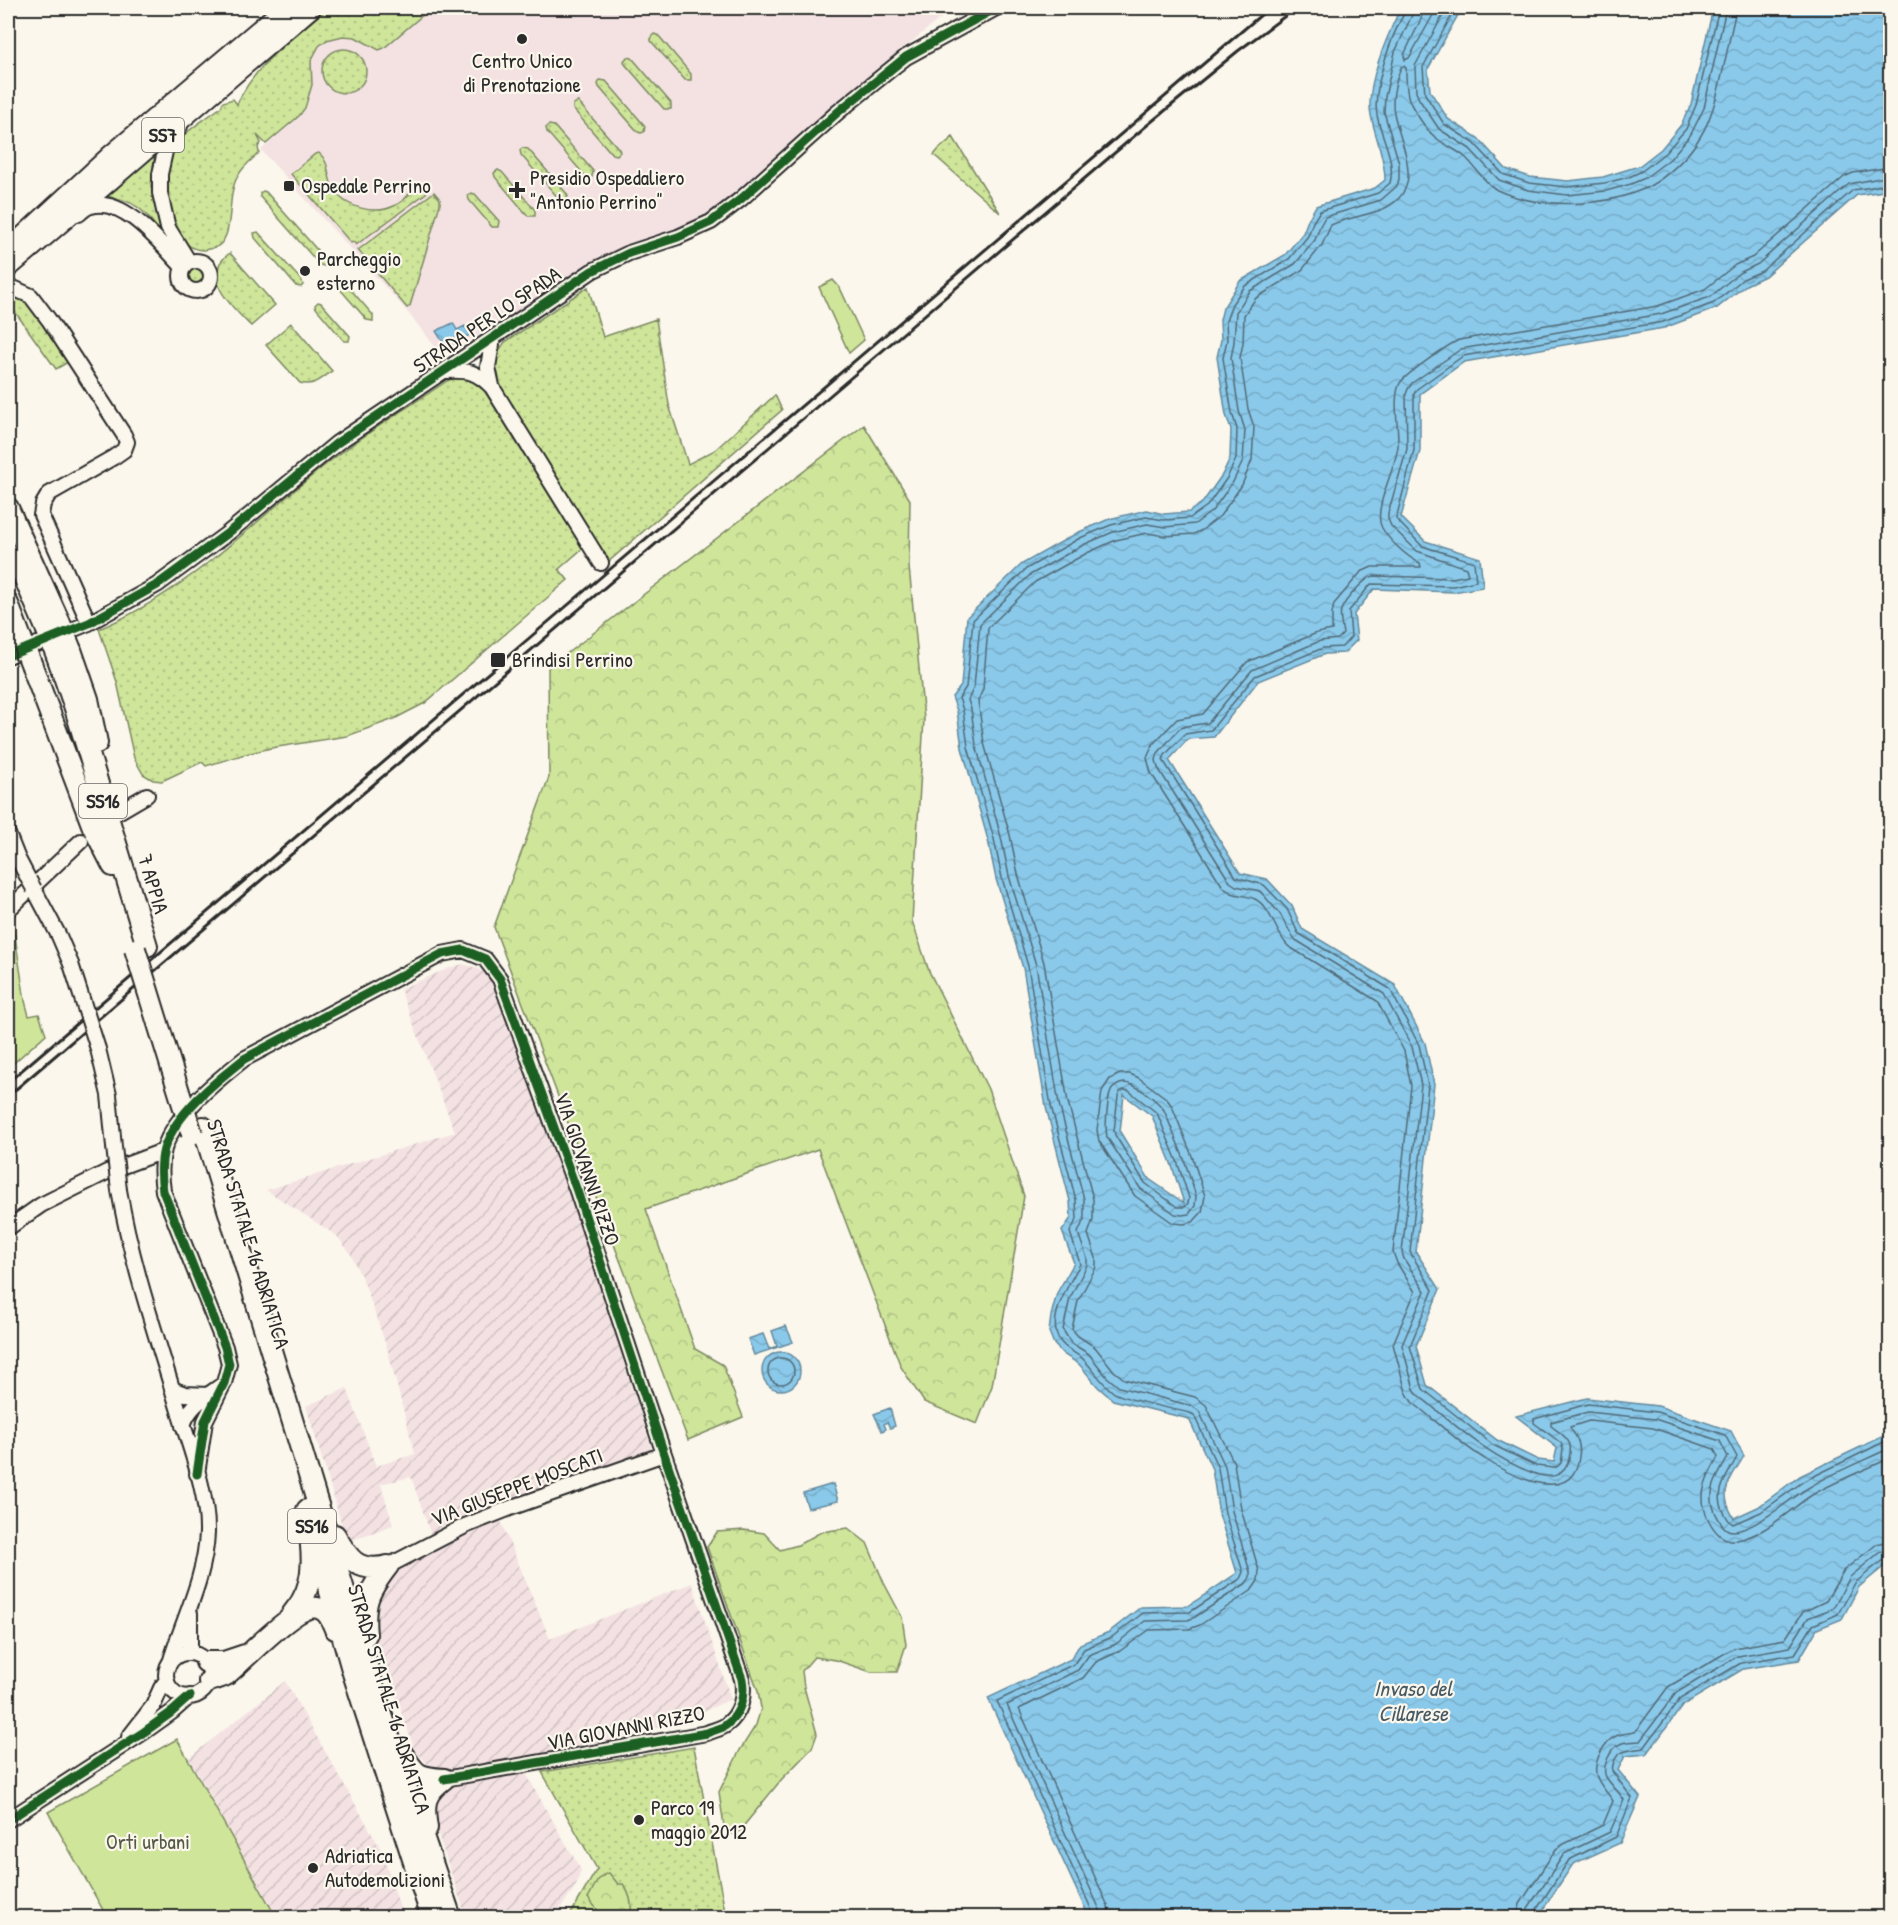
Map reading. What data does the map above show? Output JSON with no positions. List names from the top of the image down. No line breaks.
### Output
{"streets":{"highway":["SS7","SS16","7 APPIA","STRADA STATALE 16 ADRIATICA"],"street":["STRADA PER LO SPADA","VIA GIOVANNI RIZZO","VIA GIUSEPPE MOSCATI"]},"crossings":[["SS16","7 APPIA"],["7 APPIA","STRADA STATALE 16 ADRIATICA"],["VIA GIOVANNI RIZZO","VIA GIUSEPPE MOSCATI"]],"water":["Invaso del Cillarese"],"parks":["Orti urbani"],"places":{"other":["Centro Unico di Prenotazione","Parcheggio esterno","Parco 19 maggio 2012","Adriatica Autodemolizioni"],"transit":["Ospedale Perrino","Brindisi Perrino"],"health":["Presidio Ospedaliero \"Antonio Perrino\""]}}
